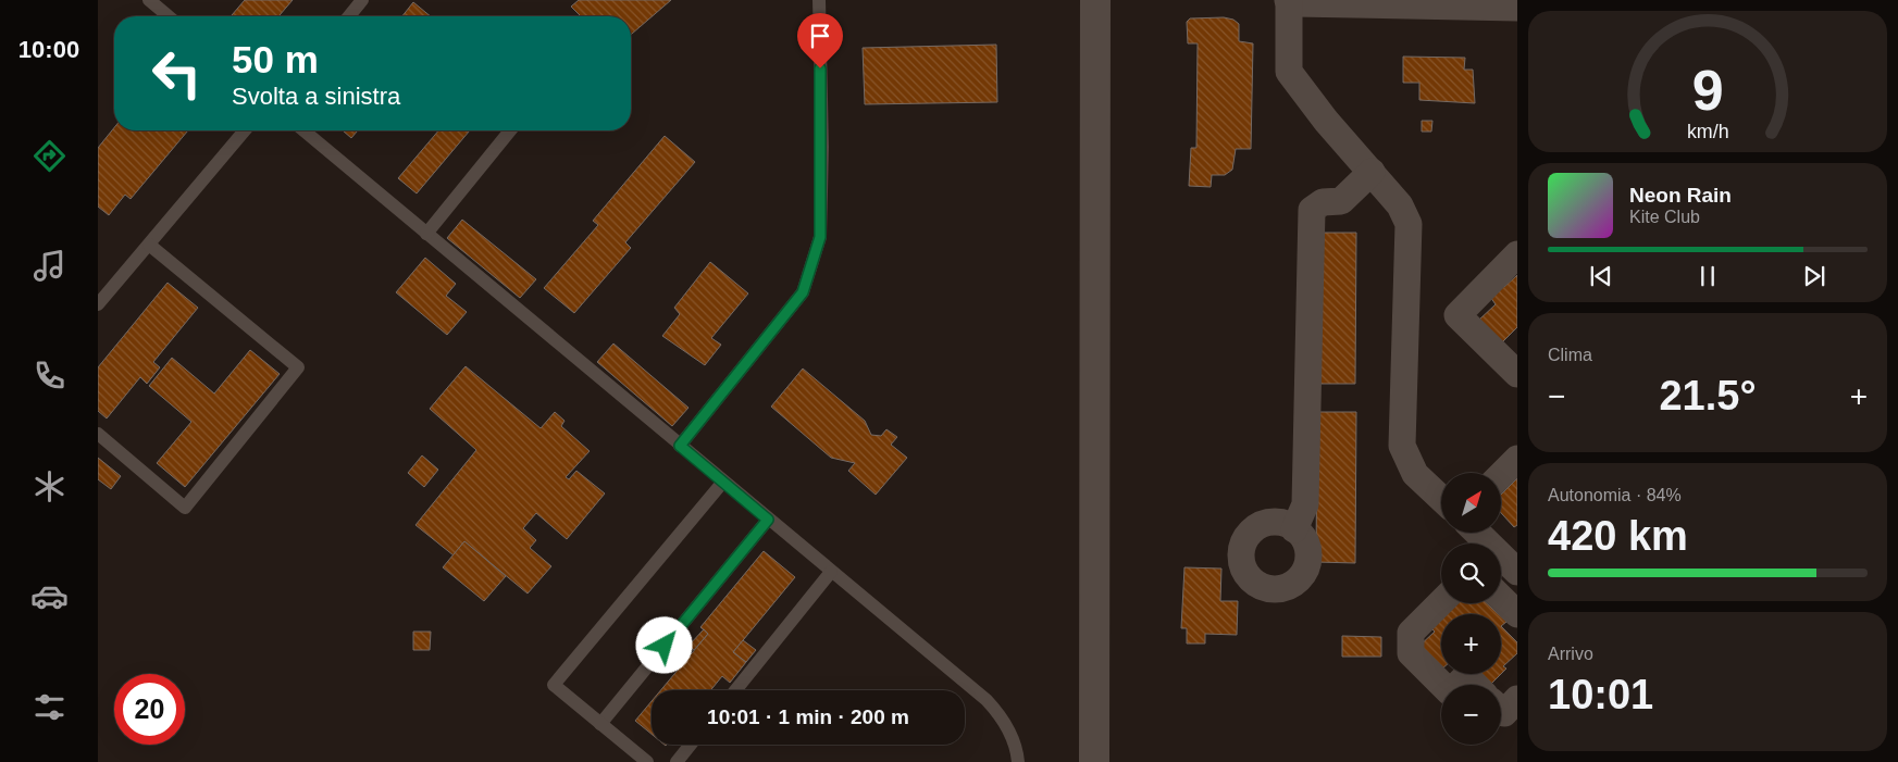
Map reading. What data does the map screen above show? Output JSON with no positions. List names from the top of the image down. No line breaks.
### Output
{"north":"top right","page":{"tabs":"10:00","turn":["50 m","Svolta a sinistra"],"song":["Neon Rain","Kite Club"],"tile":["Clima",["Autonomia · 84%","420 km"],["Arrivo","10:01"]],"heat":["−","21.5°","+"],"map_buttons":["+","−"],"limit":"20","trip":"10:01 · 1 min · 200 m","gauge":["9","km/h"]}}
